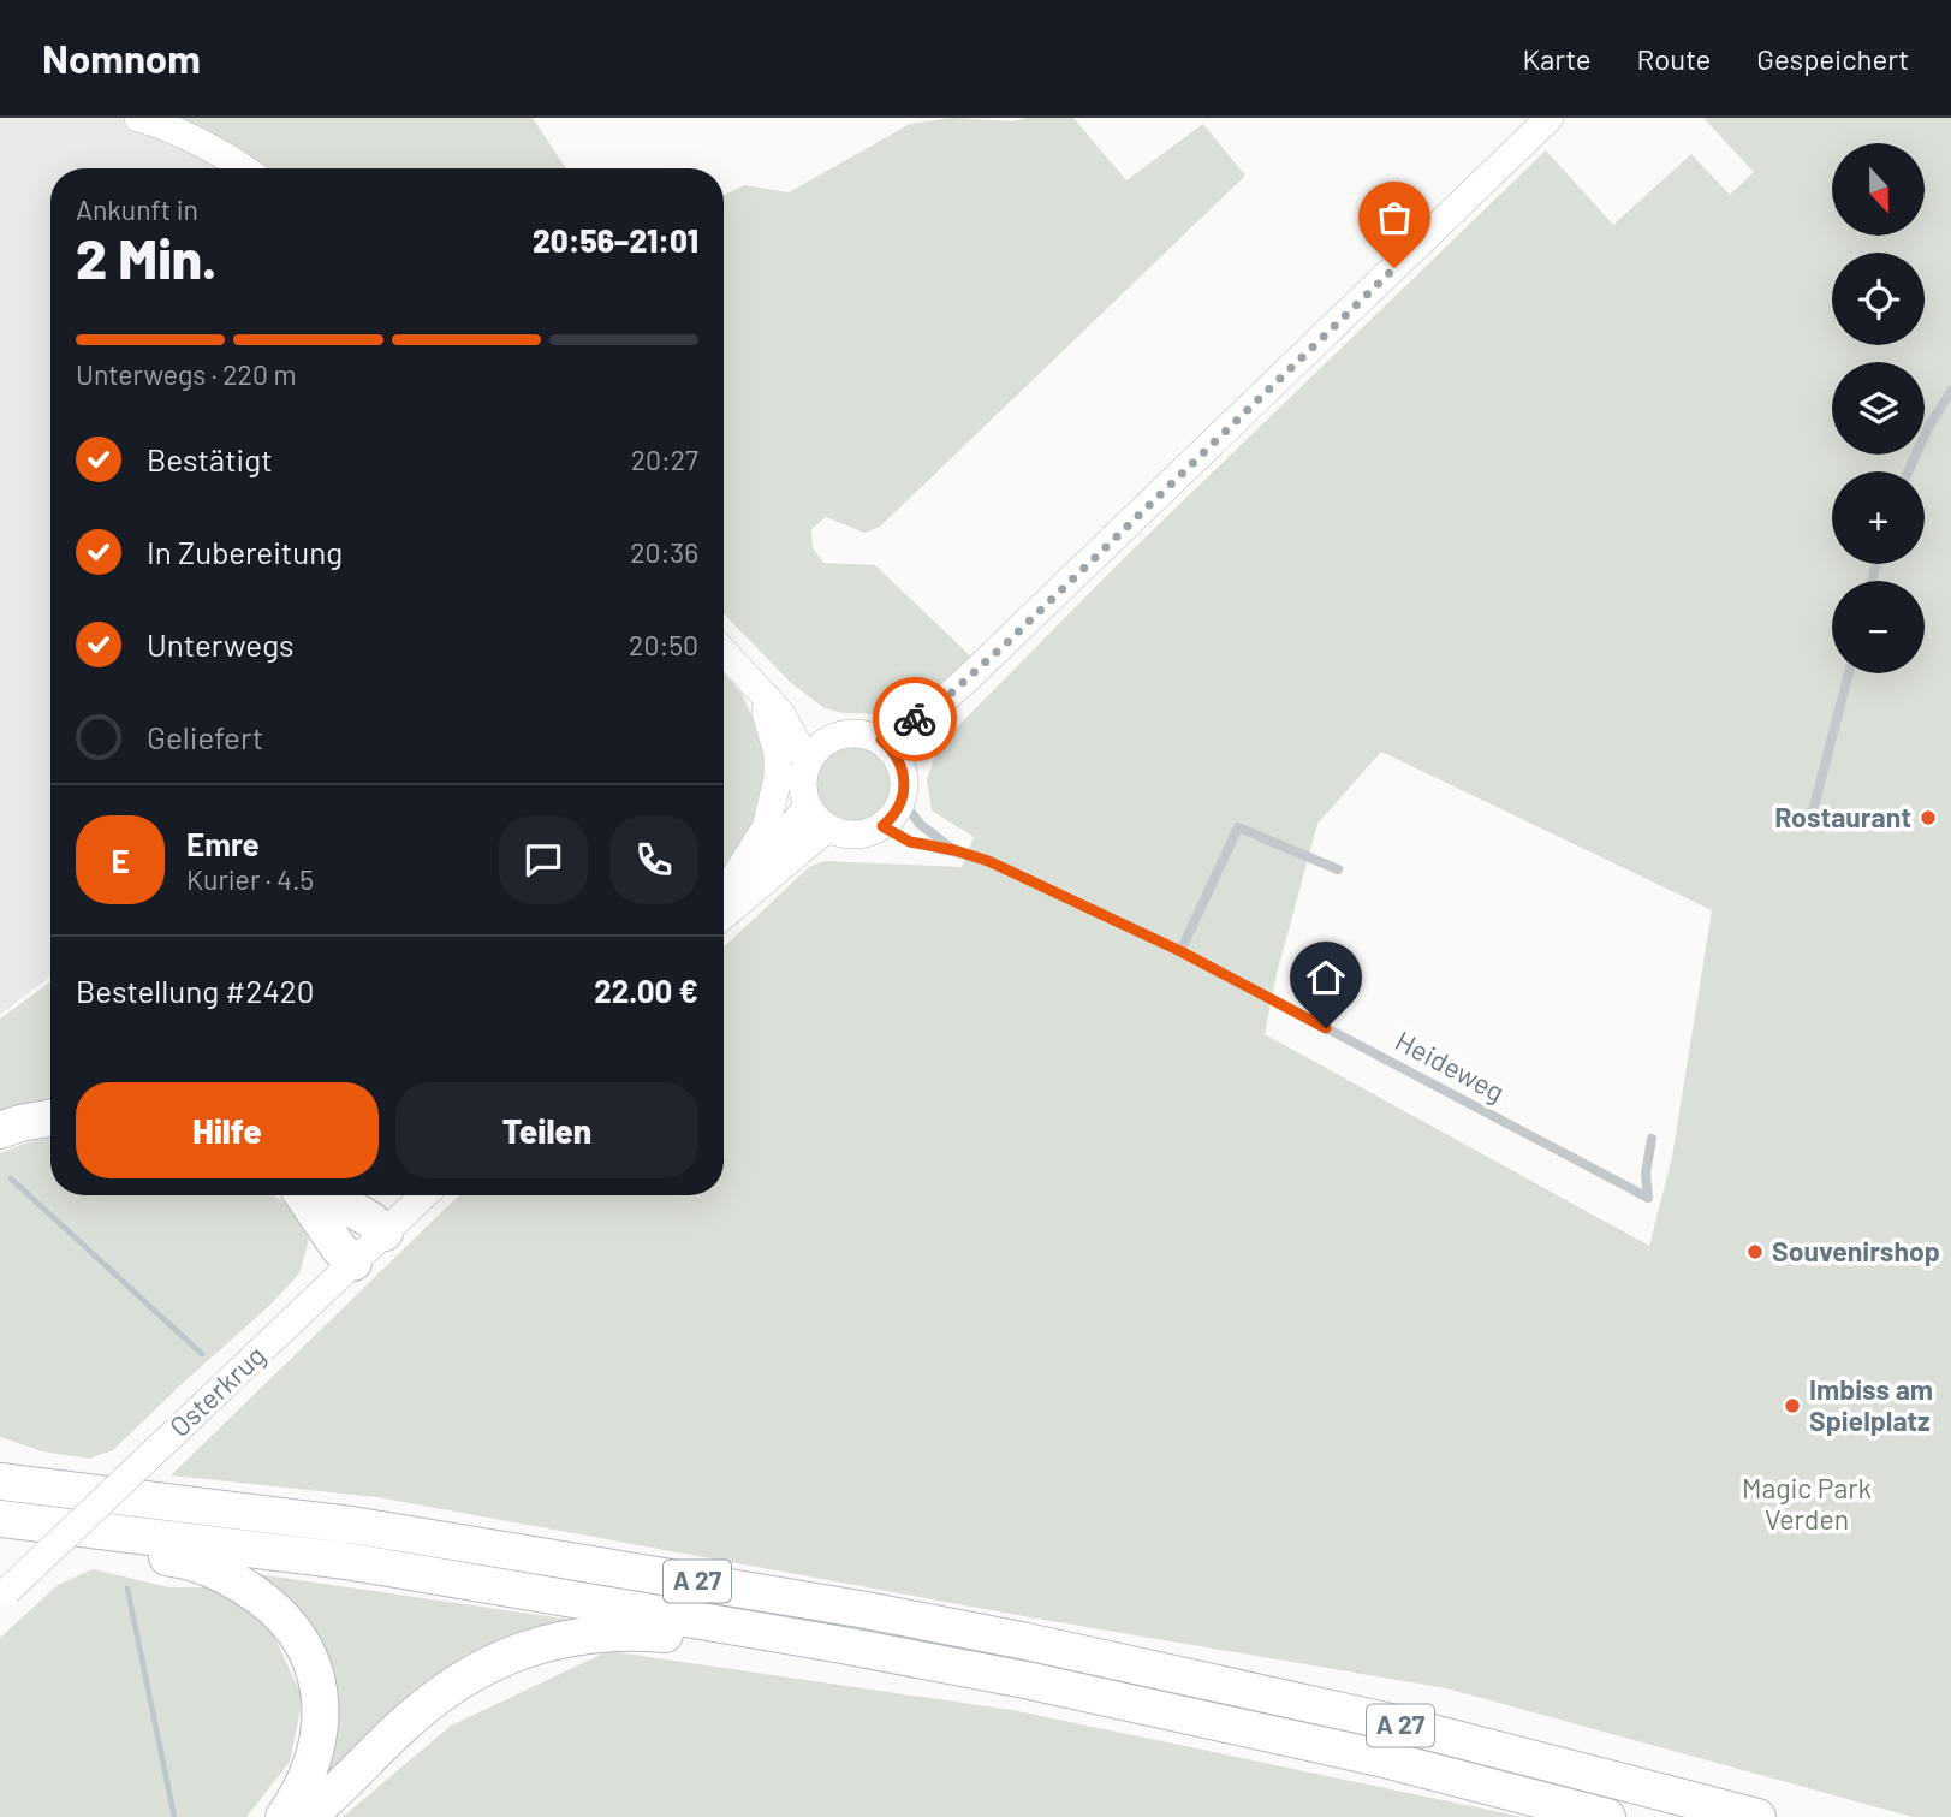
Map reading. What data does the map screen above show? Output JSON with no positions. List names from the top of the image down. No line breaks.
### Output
{"streets":{"highway":["A 27"],"main road":["Osterkrug"],"lane":["Heideweg"]},"parks":["Magic Park Verden"],"places":["Rostaurant","Souvenirshop","Imbiss am Spielplatz"],"north":"bottom","page":{"header":"Nomnom","nav":["Karte","Route","Gespeichert"],"map_buttons":["+","−"],"heading":["2 Min.","Ankunft in","20:56–21:01"],"panel":["Emre","Kurier · 4.5","Bestellung #2420","22.00 €"],"bar":"Unterwegs · 220 m","list":[["Bestätigt","20:27"],["In Zubereitung","20:36"],["Unterwegs","20:50"],"Geliefert"],"round":"E","buttons":["Hilfe","Teilen"]}}
